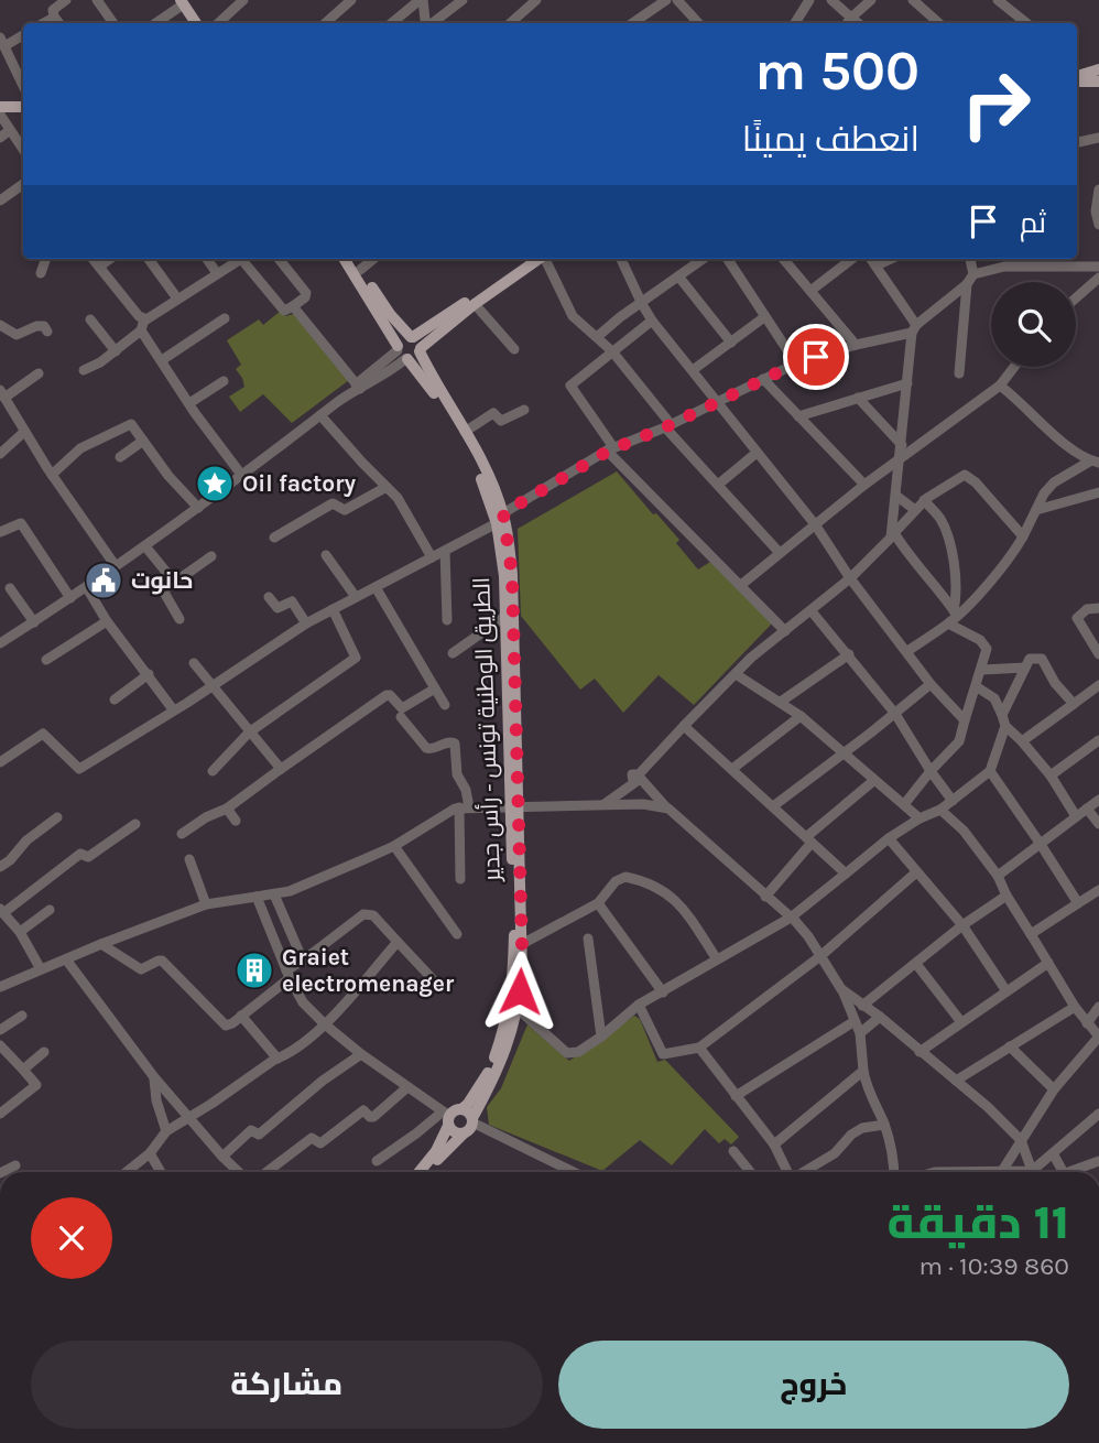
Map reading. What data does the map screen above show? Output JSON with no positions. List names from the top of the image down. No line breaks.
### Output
{"streets":{"main road":["الطريق الوطنية تونس - رأس جدير"]},"places":{"place":["Oil factory"],"public building":["حانوت"],"building":["Graiet electromenager"]},"page":{"turn":["500 m","انعطف يمينًا"],"then":"ثم","heading":["11 دقيقة","860 m · 10:39"],"buttons":["خروج","مشاركة"]}}
